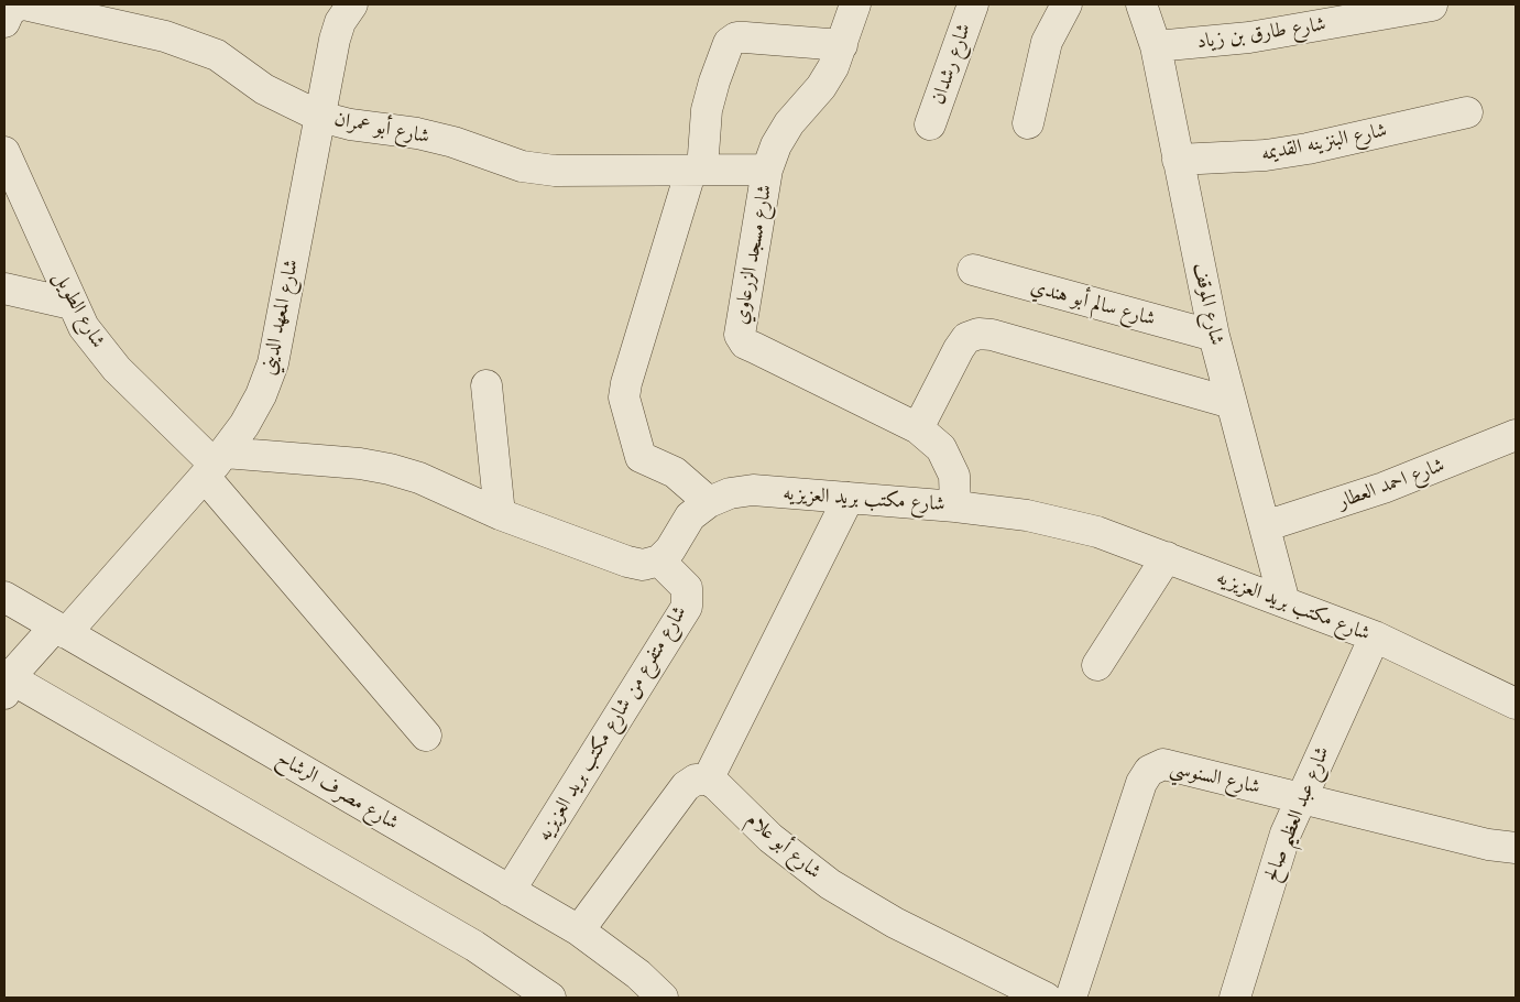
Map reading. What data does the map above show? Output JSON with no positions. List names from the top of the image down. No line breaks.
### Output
{"streets":{"street":["شارع طارق بن زياد","شارع رشدان","شارع أبو عمران","شارع البنزينه القديمه","شارع مسجد الزرعاوي","شارع سالم أبو هندي","شارع الموقف","شارع الطويل","شارع المعهد الديني","شارع احمد العطار","شارع مكتب بريد العزيزيه","شارع متفرع من شارع مكتب بريد العزيزيه","شارع السنوسي","شارع مصرف الرشاح","شارع عبد العظيم صالح","شارع أبو علام"]},"crossings":[["شارع طارق بن زياد","شارع الموقف"],["شارع أبو عمران","شارع مسجد الزرعاوي"],["شارع أبو عمران","شارع المعهد الديني"],["شارع البنزينه القديمه","شارع الموقف"],["شارع مسجد الزرعاوي","شارع مكتب بريد العزيزيه"],["شارع سالم أبو هندي","شارع الموقف"],["شارع الموقف","شارع احمد العطار"],["شارع الموقف","شارع مكتب بريد العزيزيه"],["شارع الطويل","شارع المعهد الديني"],["شارع المعهد الديني","شارع مصرف الرشاح"],["شارع مكتب بريد العزيزيه","شارع متفرع من شارع مكتب بريد العزيزيه"],["شارع مكتب بريد العزيزيه","شارع عبد العظيم صالح"],["شارع متفرع من شارع مكتب بريد العزيزيه","شارع مصرف الرشاح"],["شارع السنوسي","شارع عبد العظيم صالح"]]}
